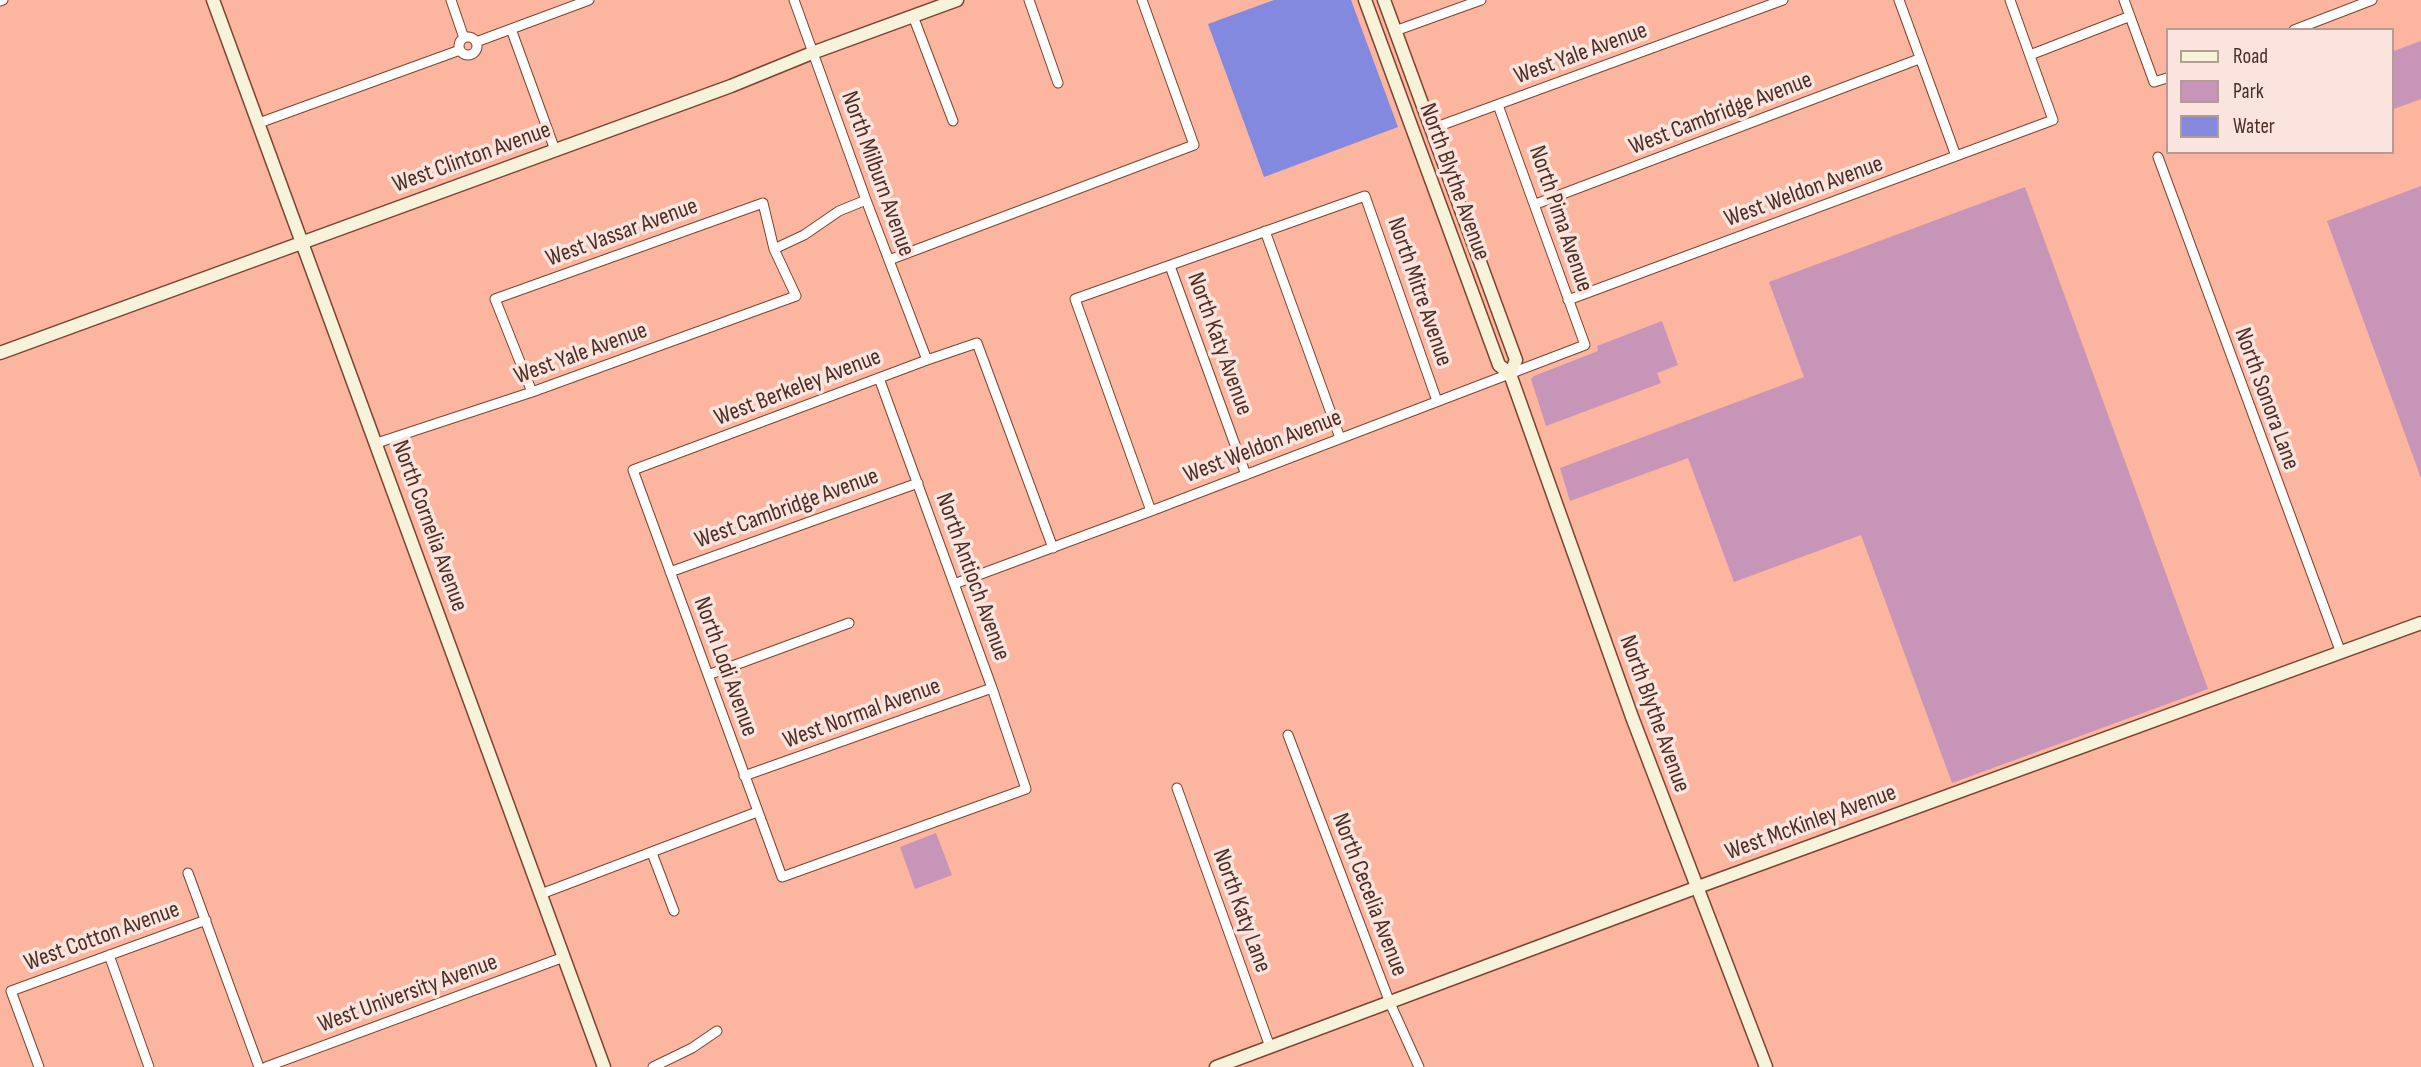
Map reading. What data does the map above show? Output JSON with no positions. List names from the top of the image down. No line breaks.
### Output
{"streets":{"street":["West Yale Avenue","West Cambridge Avenue","West Clinton Avenue","North Milburn Avenue","North Blythe Avenue","West Weldon Avenue","North Pima Avenue","West Vassar Avenue","North Mitre Avenue","North Katy Avenue","West Berkeley Avenue","North Sonora Lane","North Cornelia Avenue","North Antioch Avenue","North Lodi Avenue","West Normal Avenue","West McKinley Avenue","North Cecelia Avenue","North Katy Lane","West Cotton Avenue","West University Avenue"]},"crossings":[["West Yale Avenue","North Blythe Avenue"],["West Yale Avenue","North Pima Avenue"],["West Yale Avenue","West Vassar Avenue"],["West Yale Avenue","North Cornelia Avenue"],["West Cambridge Avenue","North Pima Avenue"],["West Cambridge Avenue","North Antioch Avenue"],["West Cambridge Avenue","North Lodi Avenue"],["West Clinton Avenue","North Milburn Avenue"],["West Clinton Avenue","North Cornelia Avenue"],["North Milburn Avenue","West Berkeley Avenue"],["North Blythe Avenue","West Weldon Avenue"],["North Blythe Avenue","West McKinley Avenue"],["West Weldon Avenue","North Pima Avenue"],["West Weldon Avenue","North Mitre Avenue"],["West Weldon Avenue","North Katy Avenue"],["West Weldon Avenue","West Berkeley Avenue"],["West Weldon Avenue","North Antioch Avenue"],["West Berkeley Avenue","North Antioch Avenue"],["West Berkeley Avenue","North Lodi Avenue"],["North Sonora Lane","West McKinley Avenue"],["North Cornelia Avenue","West University Avenue"],["North Antioch Avenue","North Lodi Avenue"],["North Antioch Avenue","West Normal Avenue"],["North Lodi Avenue","West Normal Avenue"],["West McKinley Avenue","North Cecelia Avenue"],["West McKinley Avenue","North Katy Lane"]],"legend":["Road","Park","Water"]}
